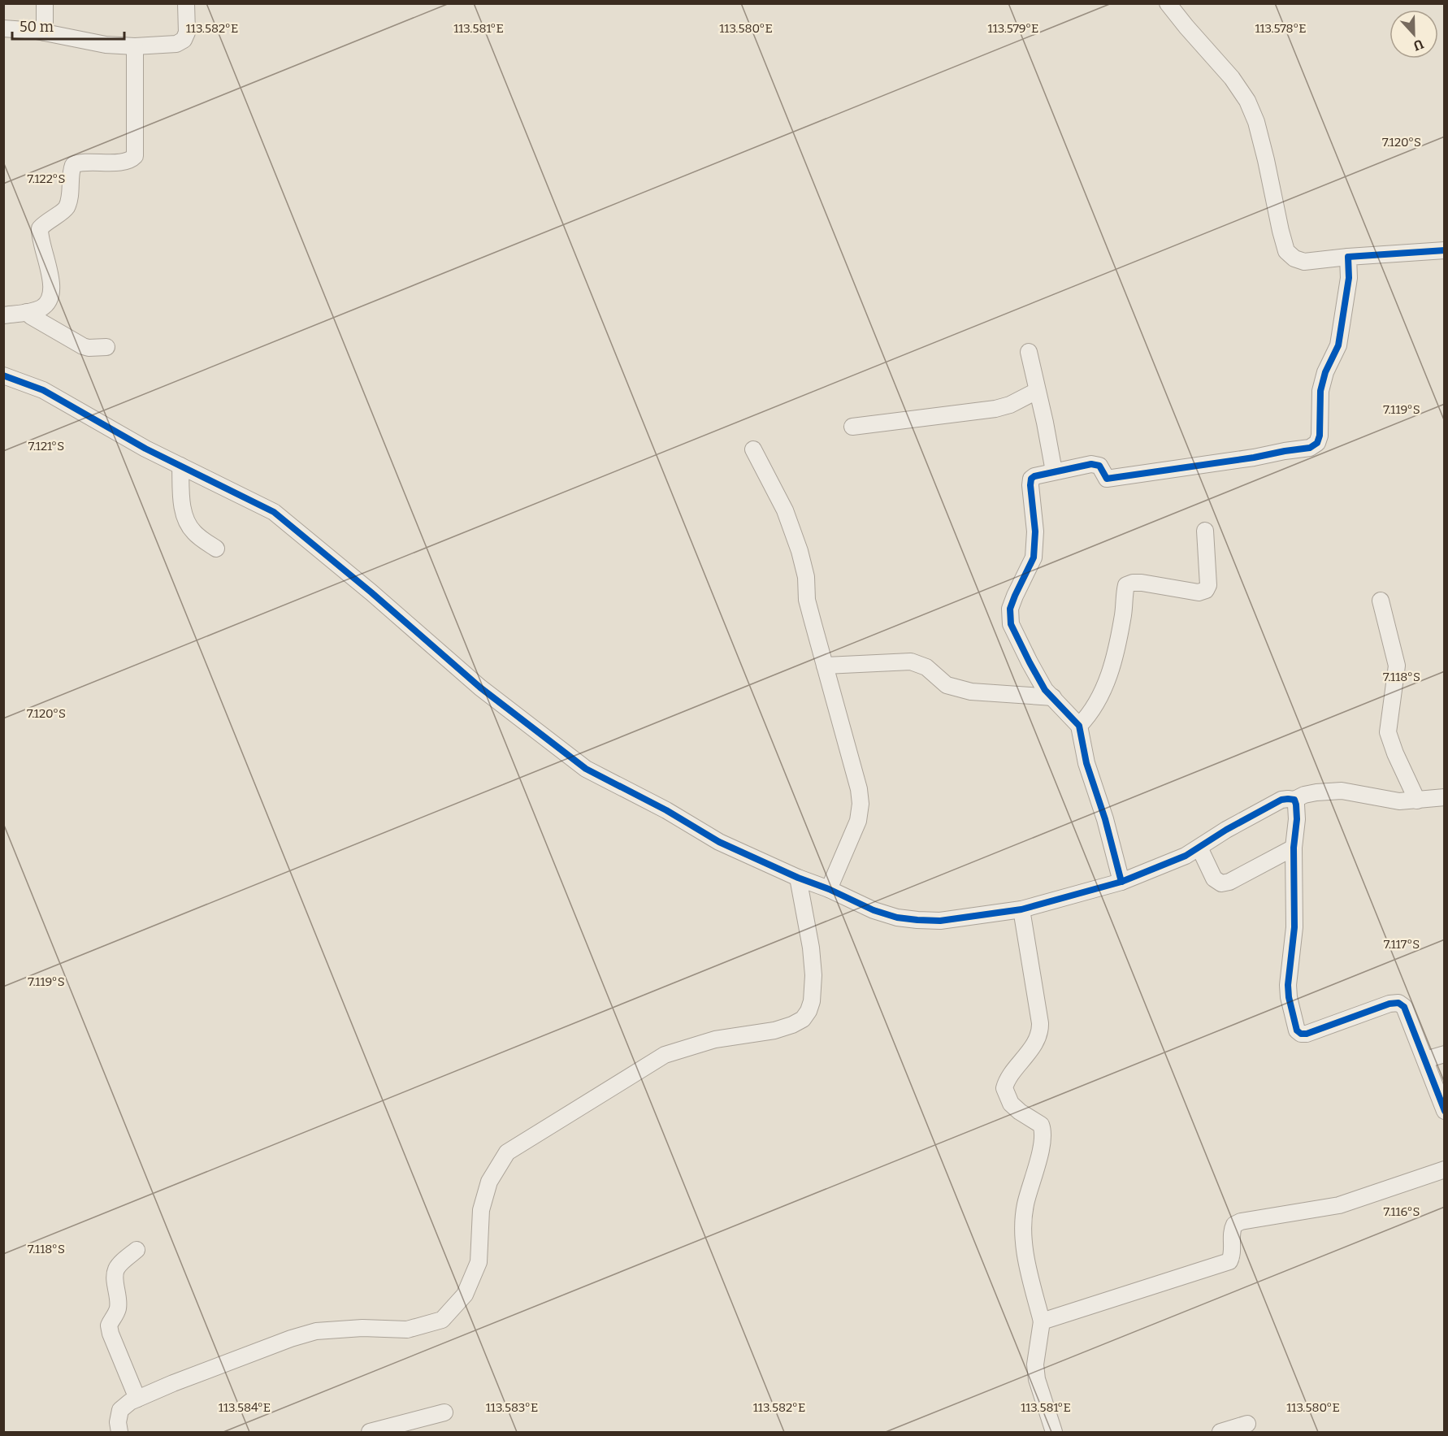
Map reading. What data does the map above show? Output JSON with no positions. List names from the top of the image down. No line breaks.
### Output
{"scale_bar":"50 m","north":"bottom","coordinates":["113.582°E","113.581°E","113.580°E","113.579°E","113.578°E","7.120°S","7.122°S","7.119°S","7.121°S","7.118°S","7.117°S","7.116°S","113.584°E","113.583°E"]}
